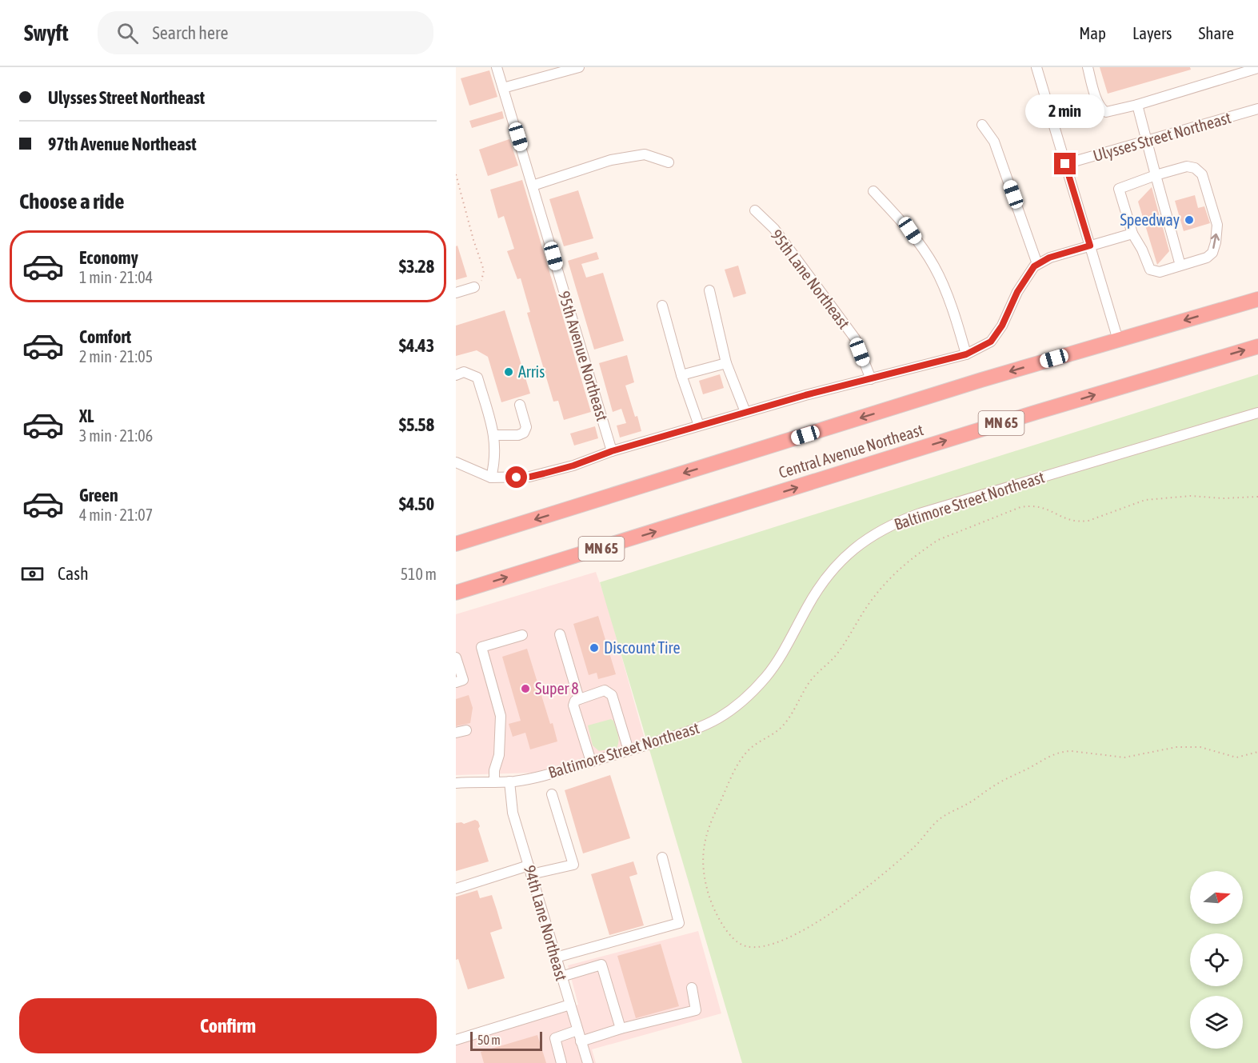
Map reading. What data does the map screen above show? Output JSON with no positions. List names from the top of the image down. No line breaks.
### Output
{"streets":{"highway":["MN 65","Central Avenue Northeast"],"street":["Ulysses Street Northeast","95th Lane Northeast","95th Avenue Northeast","Baltimore Street Northeast","94th Lane Northeast"]},"crossings":[["Baltimore Street Northeast","94th Lane Northeast"]],"places":["Speedway","Arris","Discount Tire","Super 8"],"scale_bar":"50 m","north":"right","page":{"header":"Swyft","search":"Search here","nav":["Map","Layers","Share"],"banner":["Ulysses Street Northeast","97th Avenue Northeast"],"bubble":"2 min","heading":"Choose a ride","list":[{"name":"Economy","note":"1 min · 21:04","value":"$3.28"},{"name":"Comfort","note":"2 min · 21:05","value":"$4.43"},{"name":"XL","note":"3 min · 21:06","value":"$5.58"},{"name":"Green","note":"4 min · 21:07","value":"$4.50"}],"pay":["Cash","510 m"],"buttons":"Confirm","scale":"50 m"}}
